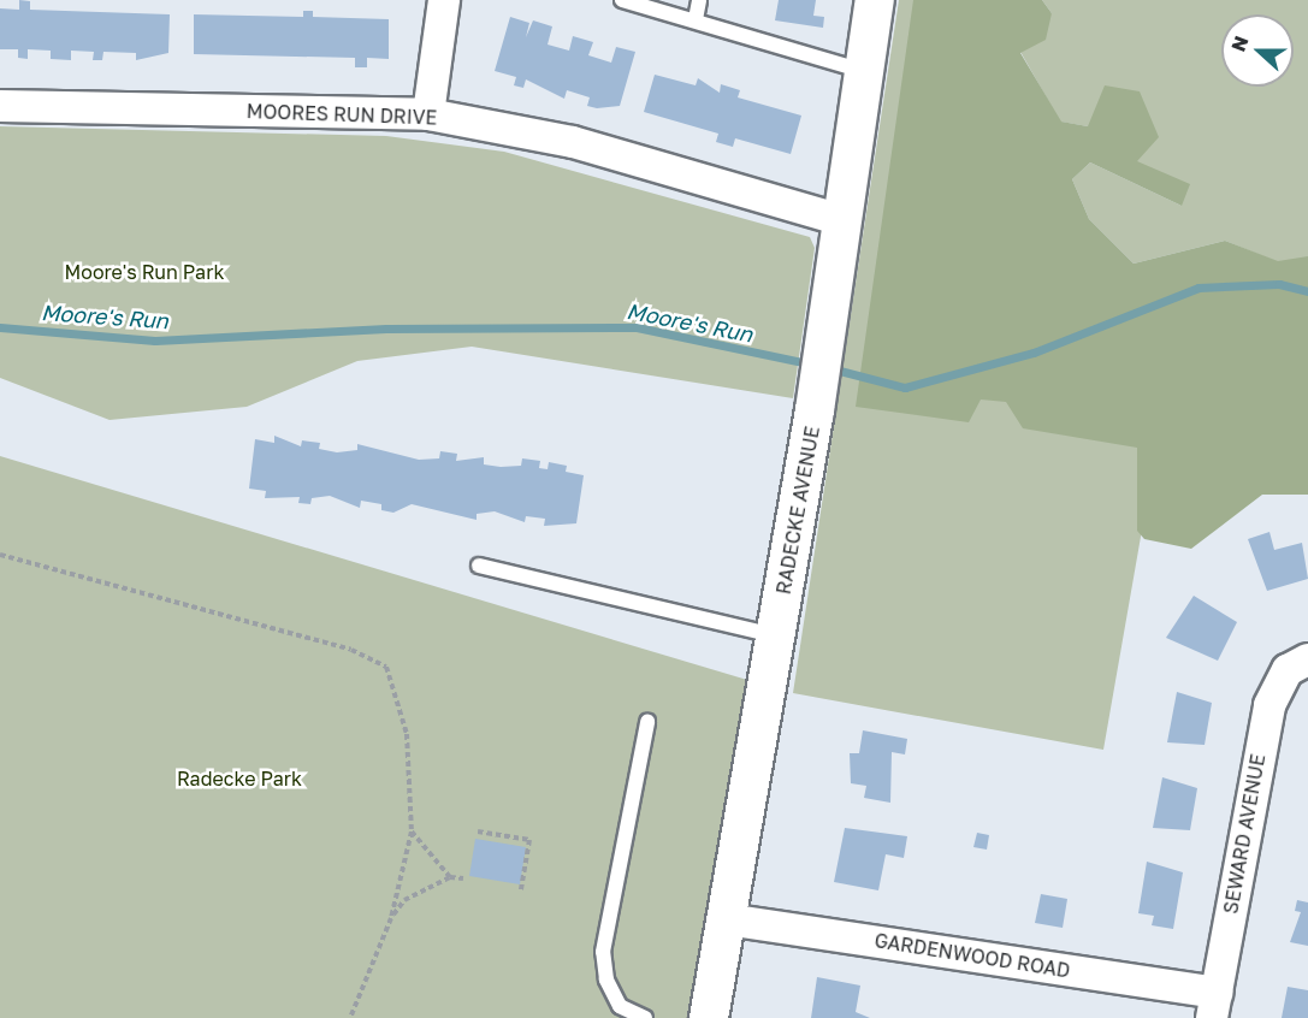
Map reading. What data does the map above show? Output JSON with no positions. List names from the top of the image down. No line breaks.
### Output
{"streets":{"street":["MOORES RUN DRIVE","RADECKE AVENUE","SEWARD AVENUE","GARDENWOOD ROAD"]},"crossings":[["MOORES RUN DRIVE","RADECKE AVENUE"],["RADECKE AVENUE","GARDENWOOD ROAD"],["SEWARD AVENUE","GARDENWOOD ROAD"]],"water":["Moore's Run"],"parks":["Moore's Run Park","Radecke Park"],"north":"left"}
